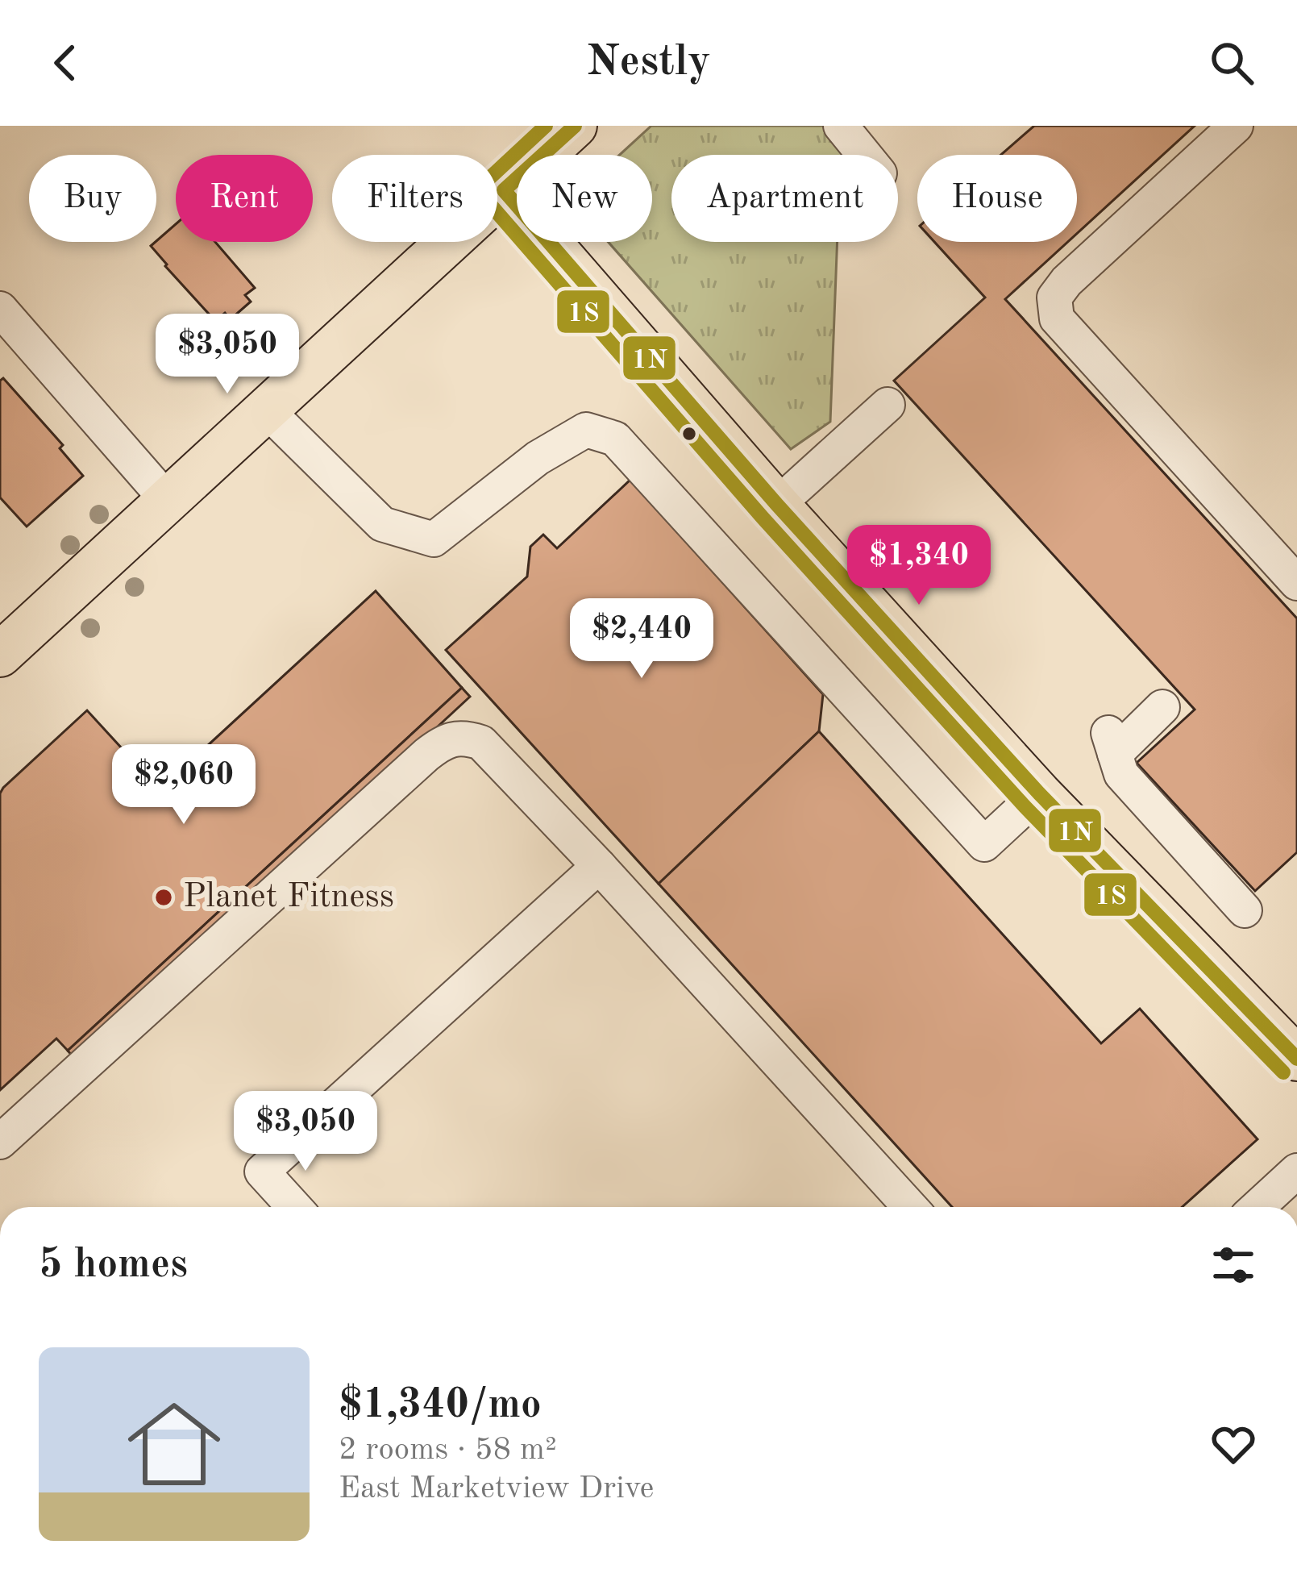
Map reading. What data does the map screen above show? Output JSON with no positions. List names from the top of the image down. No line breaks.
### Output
{"places":["Planet Fitness"],"lines":["transit line 1N","transit line 1S"],"page":{"header":"Nestly","chip":["Buy","Rent","Filters","New","Apartment","House"],"price":["$3,050","$1,340","$2,440","$2,060","$3,050"],"heading":"5 homes","list":[{"name":"$1,340/mo","note":"2 rooms · 58 m² · East Marketview Drive"}]}}
